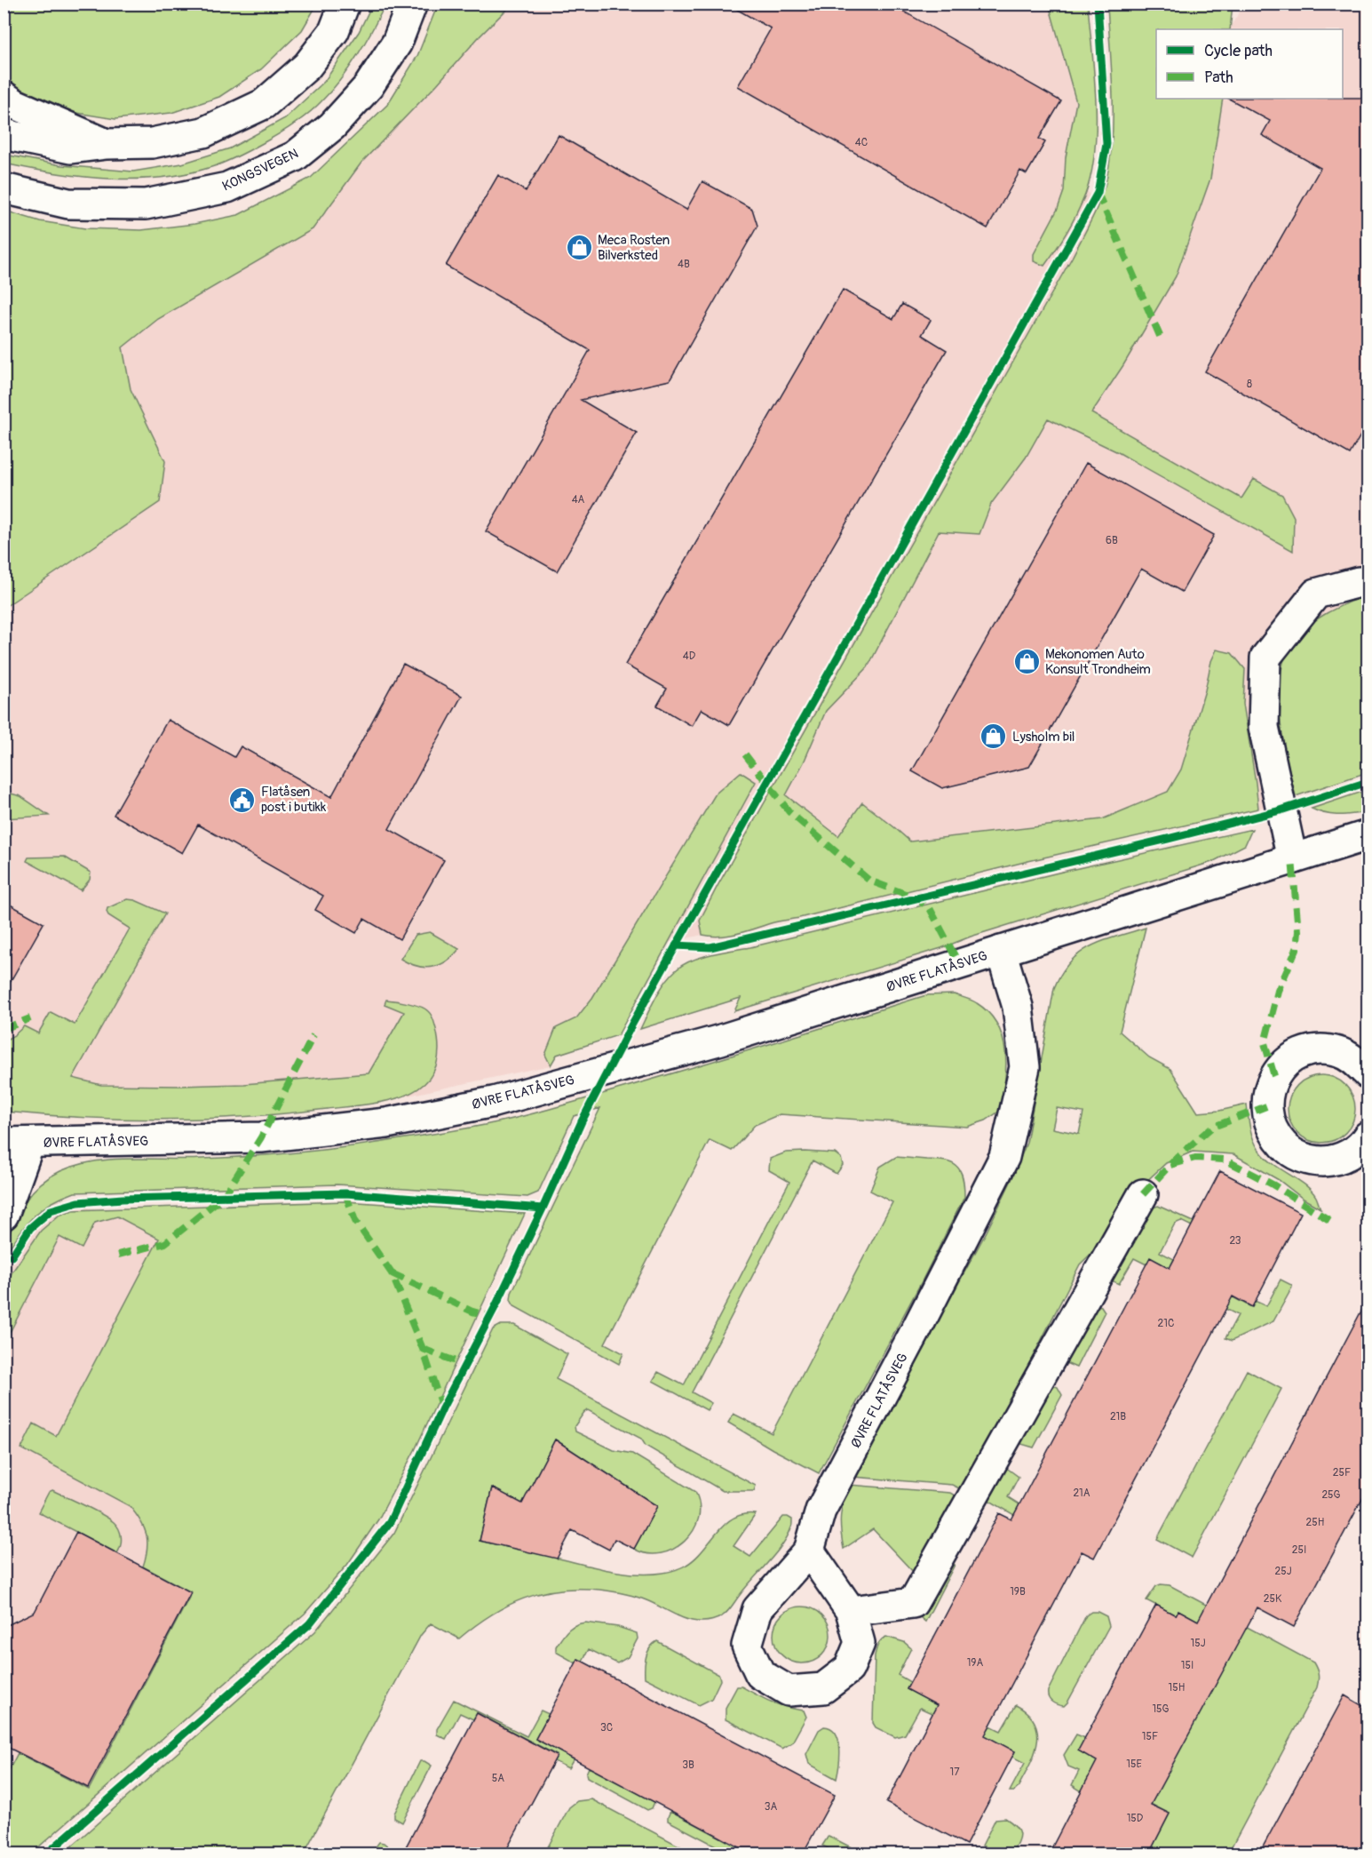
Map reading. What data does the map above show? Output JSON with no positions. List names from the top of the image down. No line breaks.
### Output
{"streets":{"street":["KONGSVEGEN","ØVRE FLATÅSVEG"]},"places":{"shop":["Meca Rosten Bilverksted","Mekonomen Auto Konsult Trondheim","Lysholm bil"],"public building":["Flatåsen post i butikk"]},"house_numbers":["4C","4B","8","4A","6B","4D","23","21C","21B","25F","21A","25G","25H","25I","25J","19B","25K","15J","19A","15I","15H","15G","3C","15F","15E","3B","17","5A","3A","15D"],"legend":["Cycle path","Path"]}
